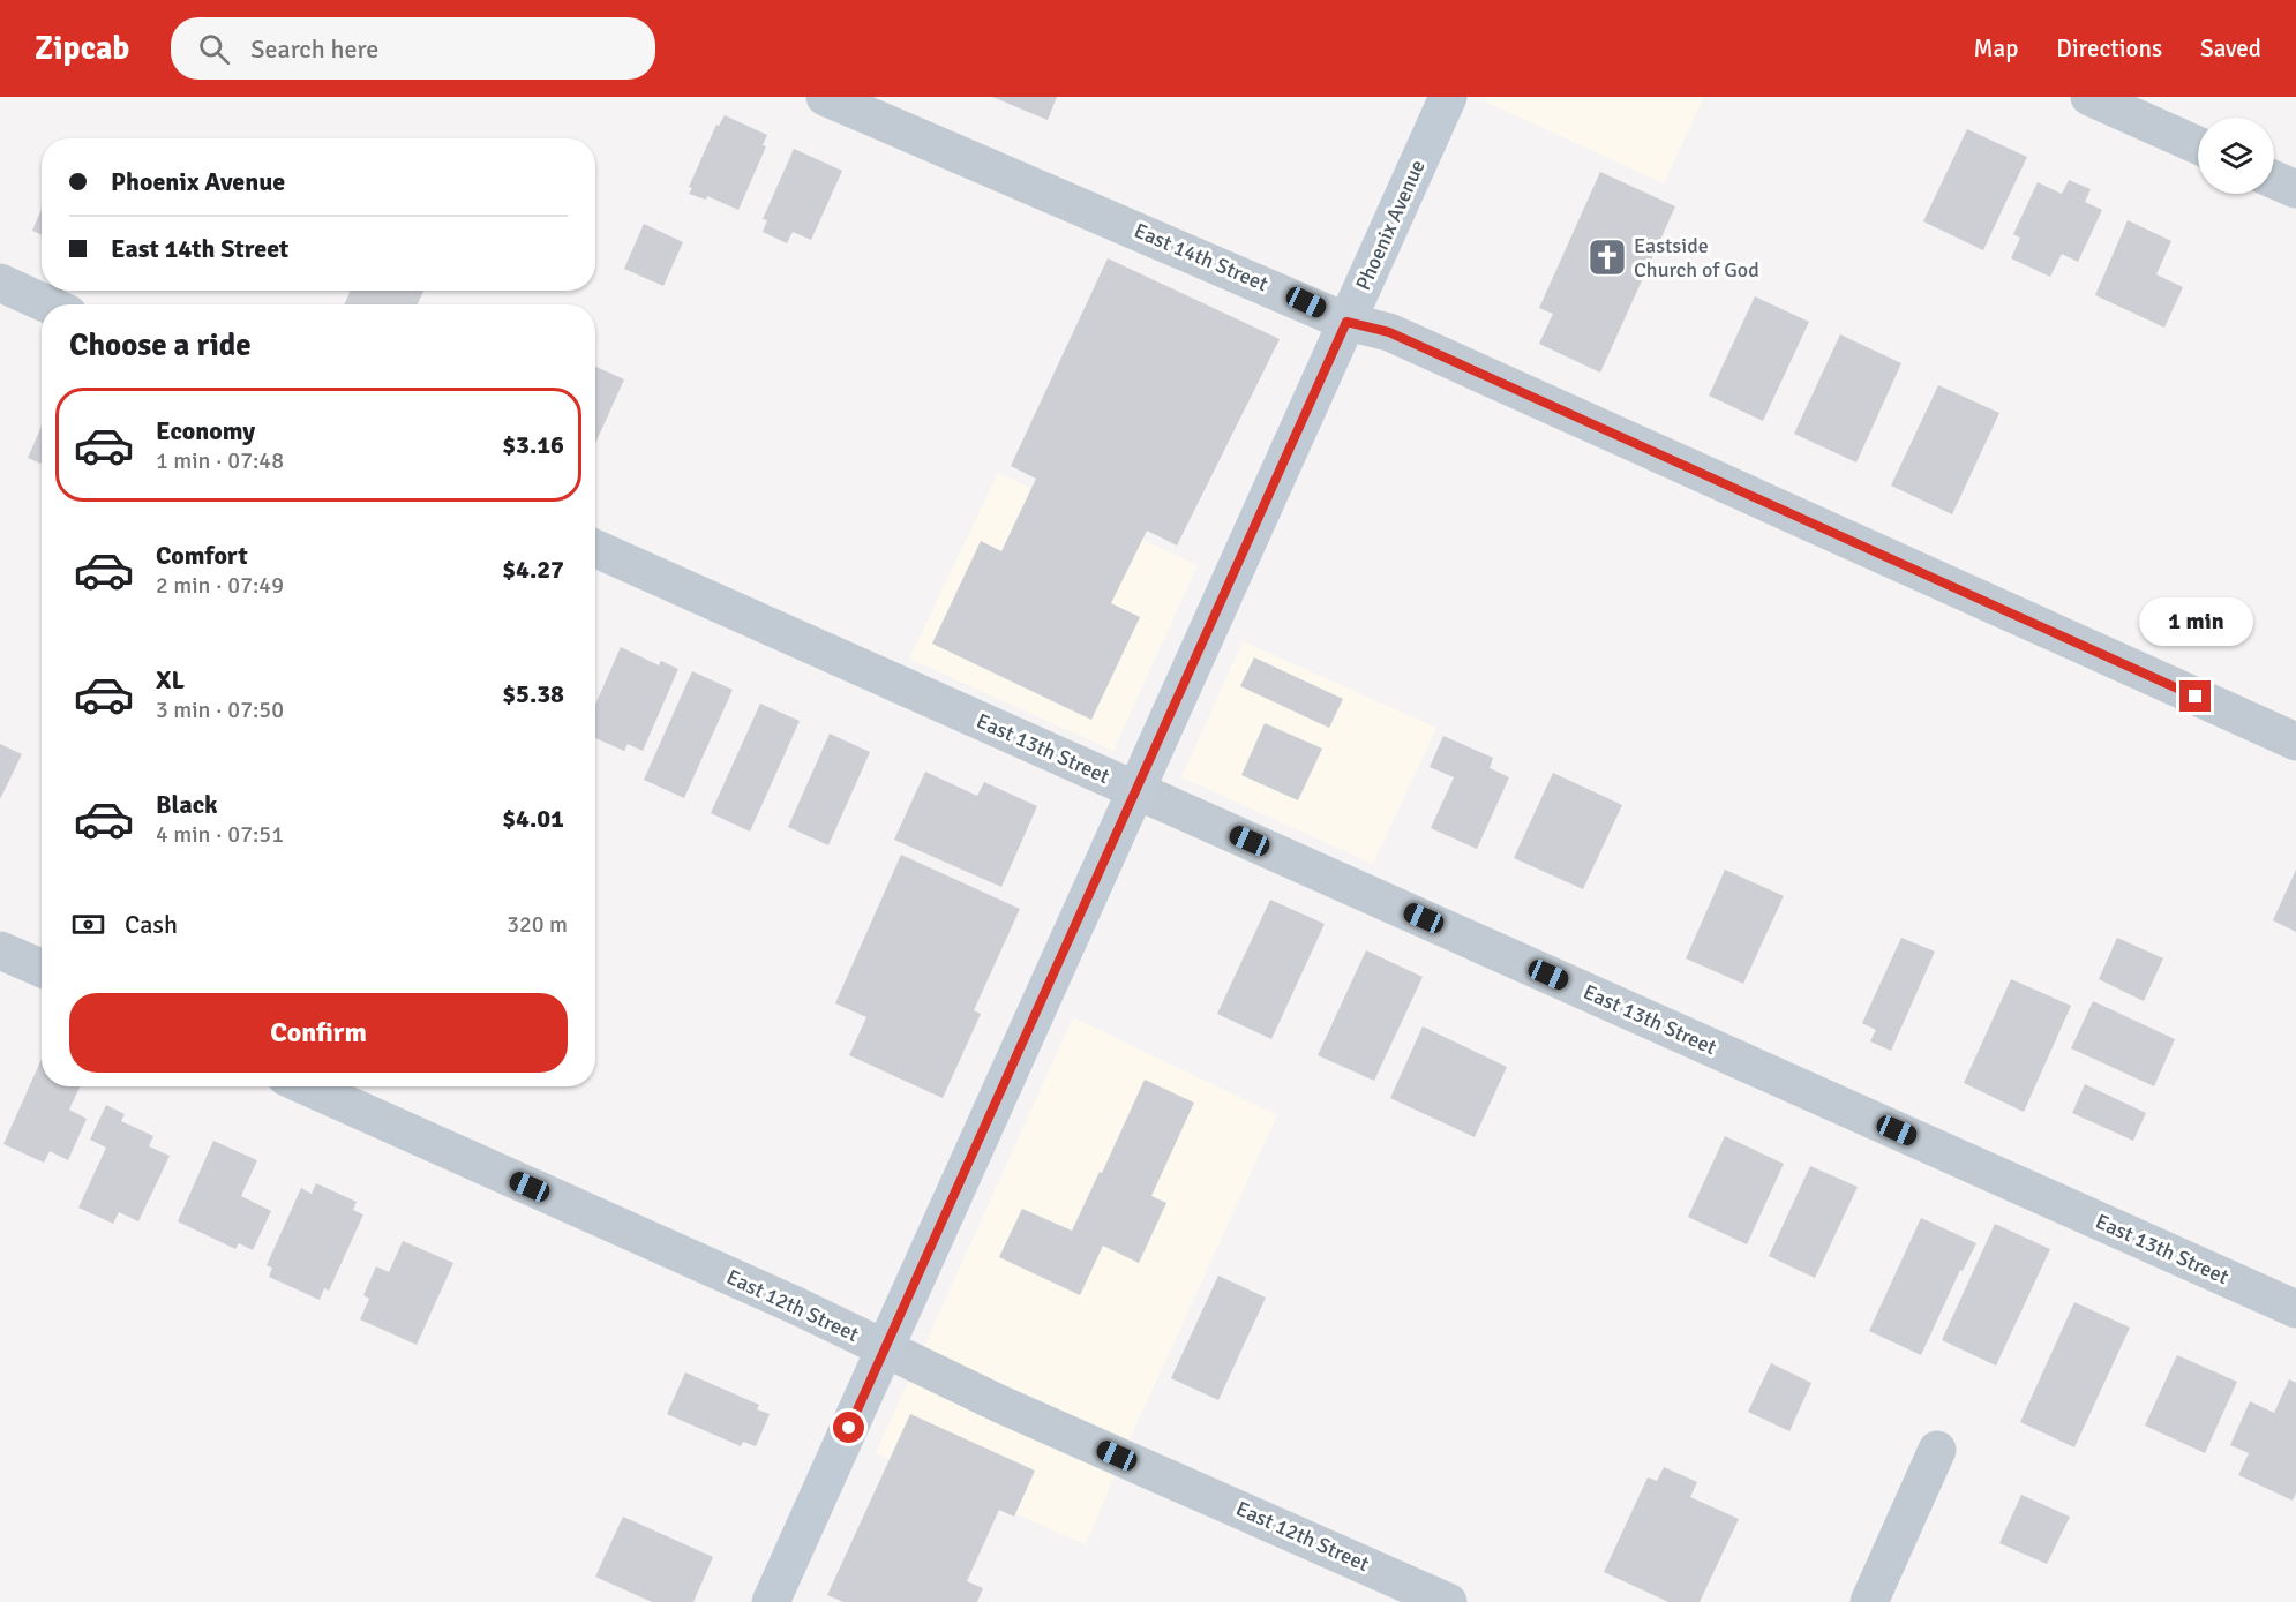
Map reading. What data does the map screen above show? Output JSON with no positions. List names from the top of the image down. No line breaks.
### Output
{"streets":{"street":["Phoenix Avenue","East 14th Street","East 13th Street","East 12th Street"]},"crossings":[["Phoenix Avenue","East 14th Street"],["Phoenix Avenue","East 13th Street"],["Phoenix Avenue","East 12th Street"]],"places":{"church":["Eastside Church of God"]},"page":{"header":"Zipcab","search":"Search here","nav":["Map","Directions","Saved"],"banner":["Phoenix Avenue","East 14th Street"],"heading":"Choose a ride","list":[{"name":"Economy","note":"1 min · 07:48","value":"$3.16"},{"name":"Comfort","note":"2 min · 07:49","value":"$4.27"},{"name":"XL","note":"3 min · 07:50","value":"$5.38"},{"name":"Black","note":"4 min · 07:51","value":"$4.01"}],"bubble":"1 min","pay":["Cash","320 m"],"buttons":"Confirm"}}
